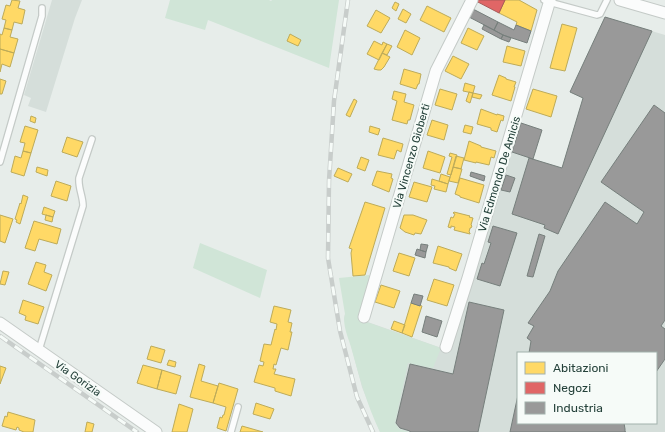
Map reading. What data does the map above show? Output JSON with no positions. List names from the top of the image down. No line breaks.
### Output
{"streets":{"street":["Via Vincenzo Gioberti","Via Edmondo De Amicis","Via Gorizia"]},"legend":["Abitazioni","Negozi","Industria"]}
